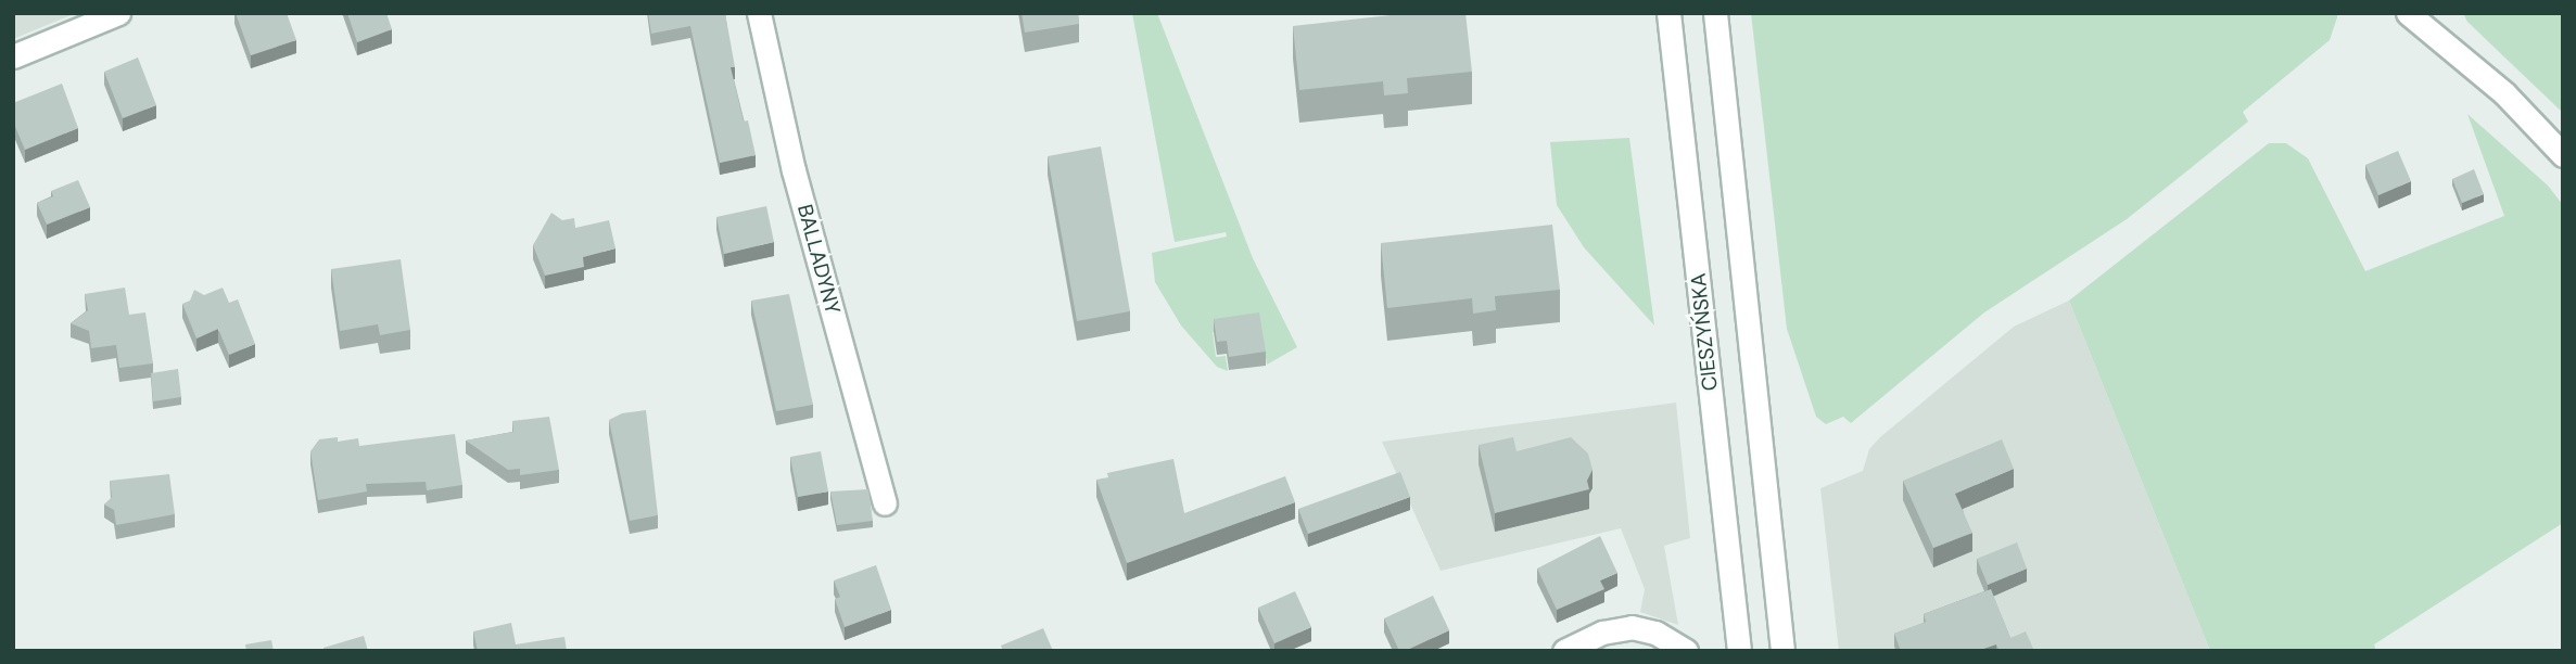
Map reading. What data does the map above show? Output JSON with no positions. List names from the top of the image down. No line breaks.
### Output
{"streets":{"main road":["BALLADYNY","CIESZYŃSKA"]}}
